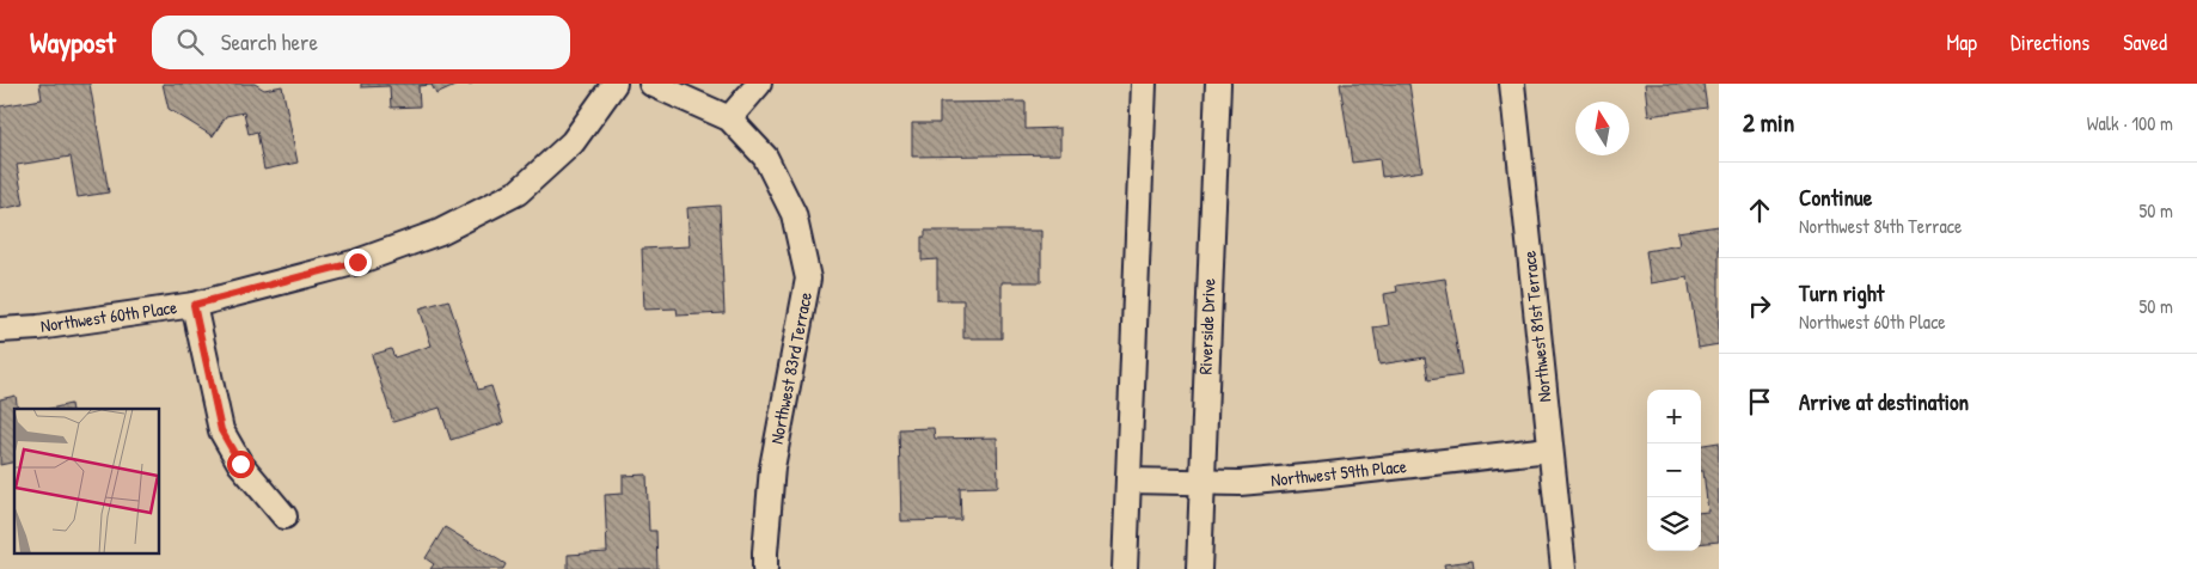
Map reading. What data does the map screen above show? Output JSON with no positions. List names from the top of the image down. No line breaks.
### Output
{"streets":{"street":["Northwest 60th Place","Riverside Drive","Northwest 81st Terrace","Northwest 83rd Terrace","Northwest 59th Place"]},"crossings":[["Riverside Drive","Northwest 59th Place"],["Northwest 81st Terrace","Northwest 59th Place"]],"north":"top","page":{"header":"Waypost","search":"Search here","nav":["Map","Directions","Saved"],"heading":["2 min","Walk · 100 m"],"list":[["Continue","Northwest 84th Terrace","50 m"],["Turn right","Northwest 60th Place","50 m"],"Arrive at destination"],"map_buttons":["+","−"]}}
